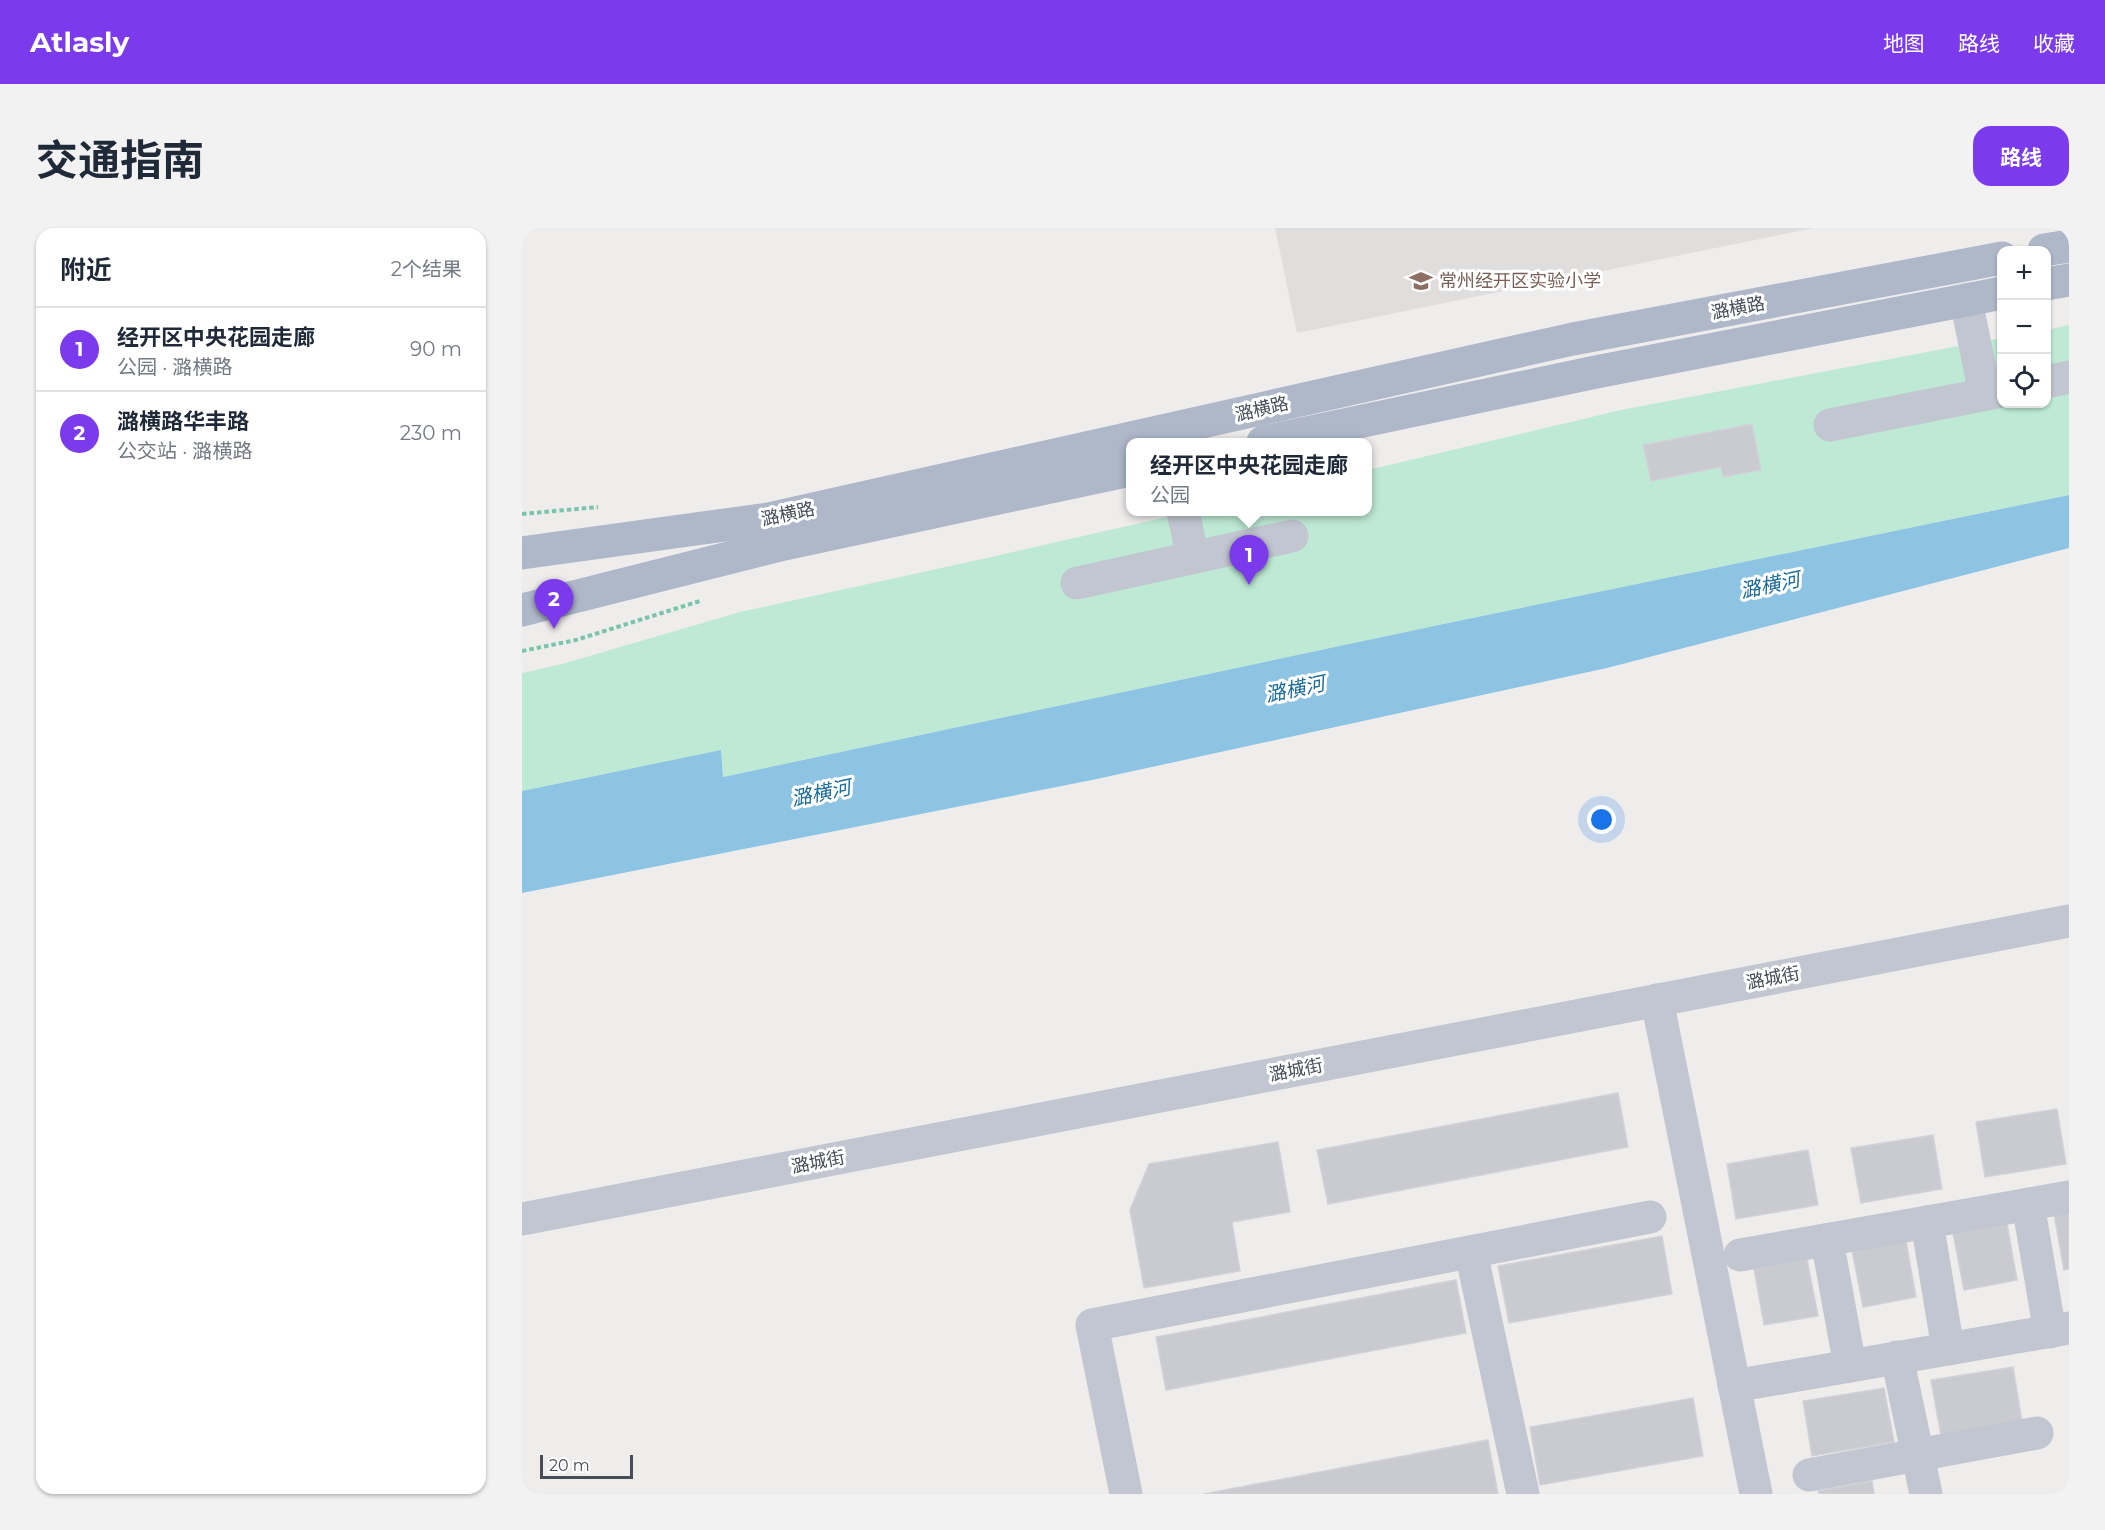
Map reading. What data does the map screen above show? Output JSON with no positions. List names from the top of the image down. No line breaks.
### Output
{"streets":{"main road":["潞横路"],"street":["潞城街"]},"water":["潞横河"],"places":{"school or university":["常州经开区实验小学"]},"scale_bar":"20 m","page":{"header":"Atlasly","nav":["地图","路线","收藏"],"title":"交通指南","buttons":"路线","heading":["附近","2个结果"],"map_buttons":["+","−"],"list":[{"mark":"1","name":"经开区中央花园走廊","note":"公园 · 潞横路","value":"90 m"},{"mark":"2","name":"潞横路华丰路","note":"公交站 · 潞横路","value":"230 m"}],"popup":["经开区中央花园走廊","公园"],"pins":["1","2"],"scale":"20 m"}}
